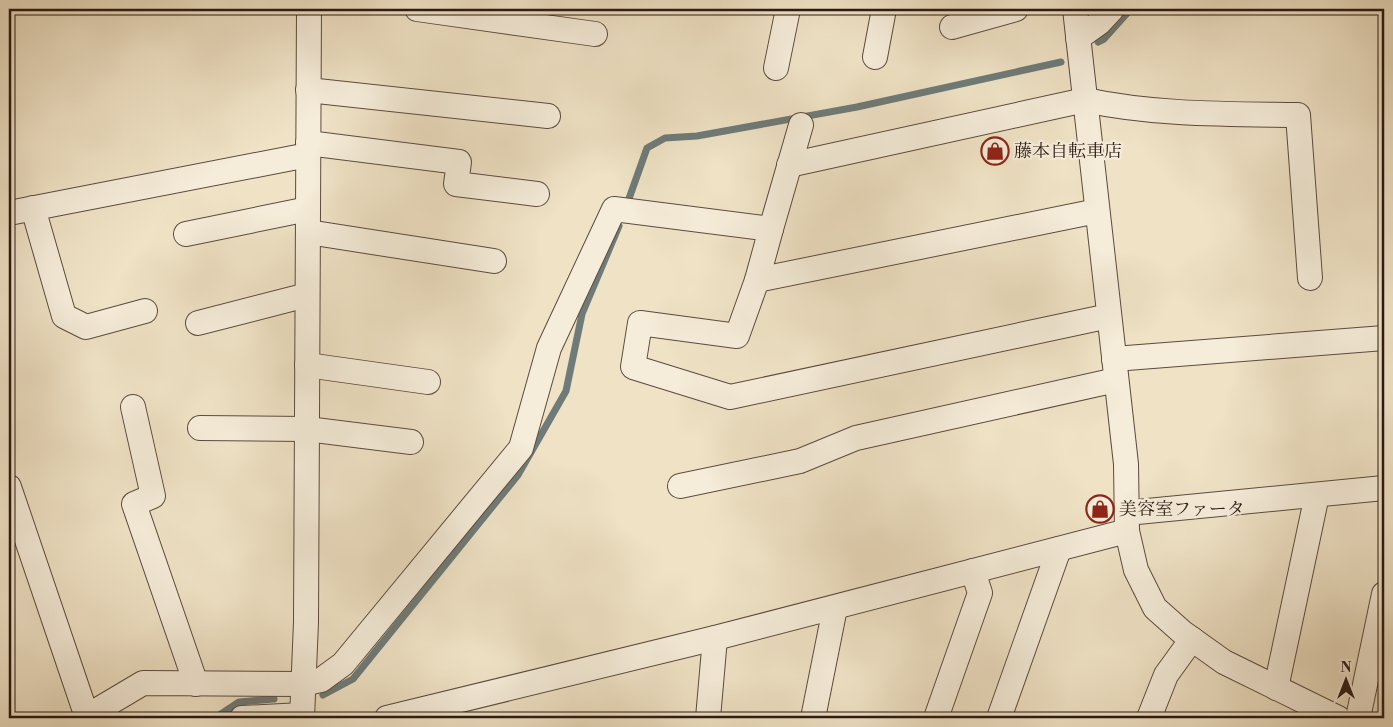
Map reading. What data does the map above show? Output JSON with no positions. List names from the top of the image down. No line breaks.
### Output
{"places":{"shop":["藤本自転車店","美容室ファータ"]},"north":"top"}
